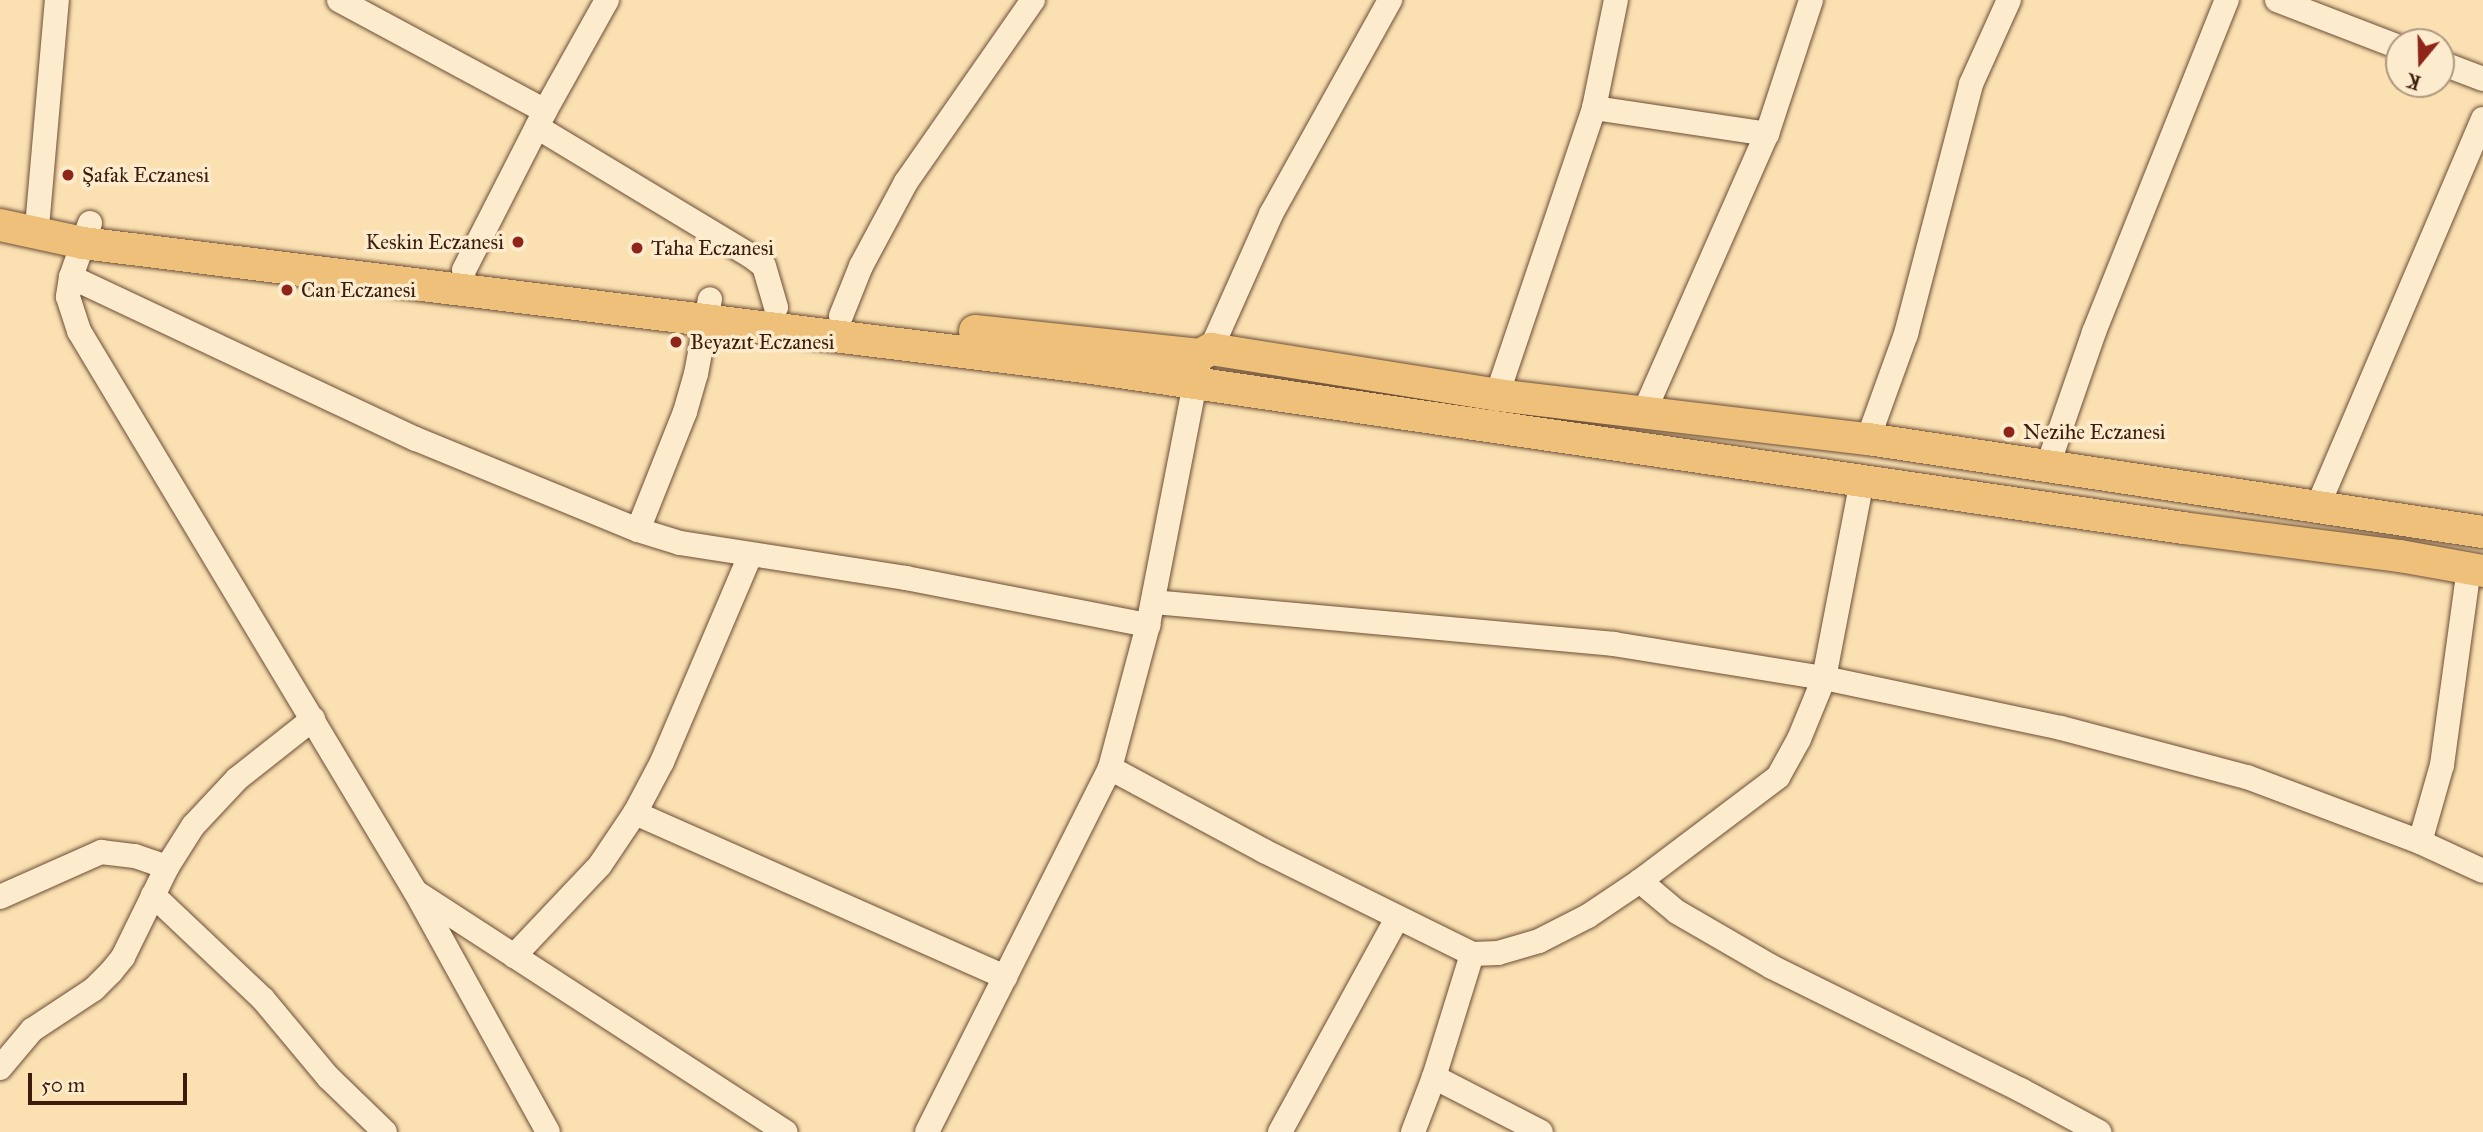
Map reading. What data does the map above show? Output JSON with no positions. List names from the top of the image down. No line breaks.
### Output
{"places":["Şafak Eczanesi","Keskin Eczanesi","Taha Eczanesi","Can Eczanesi","Beyazıt Eczanesi","Nezihe Eczanesi"],"scale_bar":"50 m","north":"bottom"}
